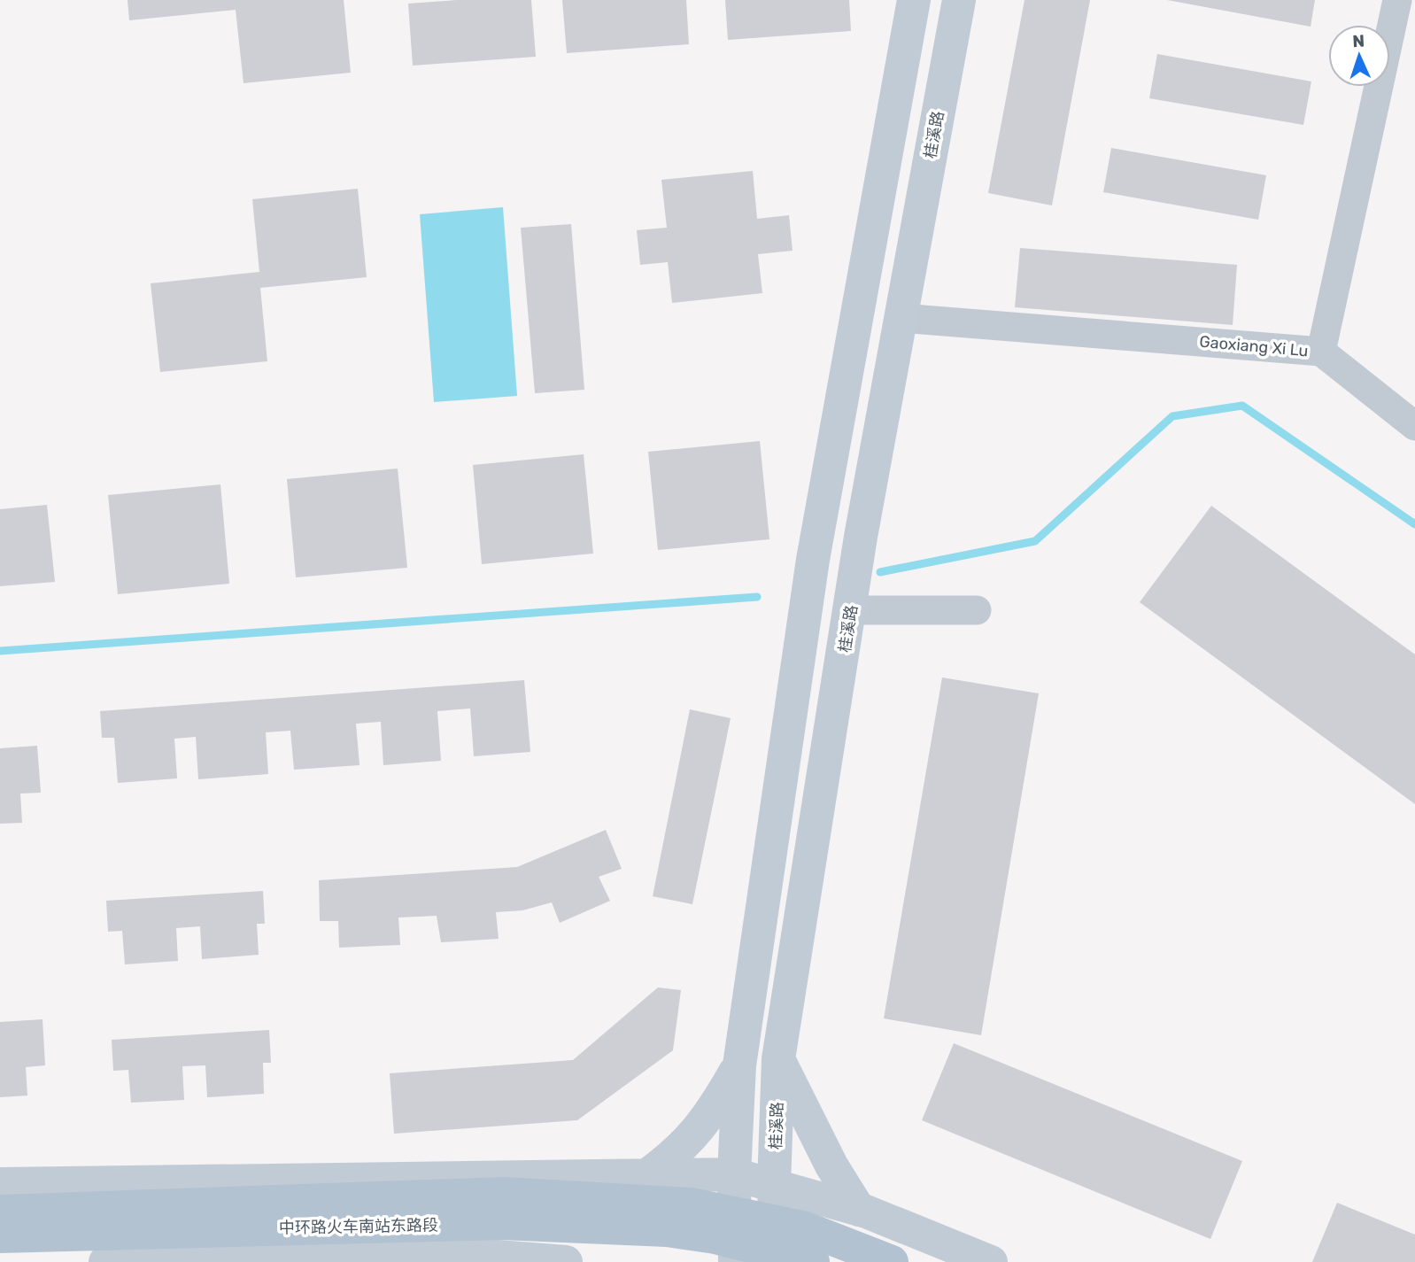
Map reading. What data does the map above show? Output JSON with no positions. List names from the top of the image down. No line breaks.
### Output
{"streets":{"main road":["桂溪路","中环路火车南站东路段"],"street":["Gaoxiang Xi Lu"]},"crossings":[["桂溪路","Gaoxiang Xi Lu"]],"north":"top"}
